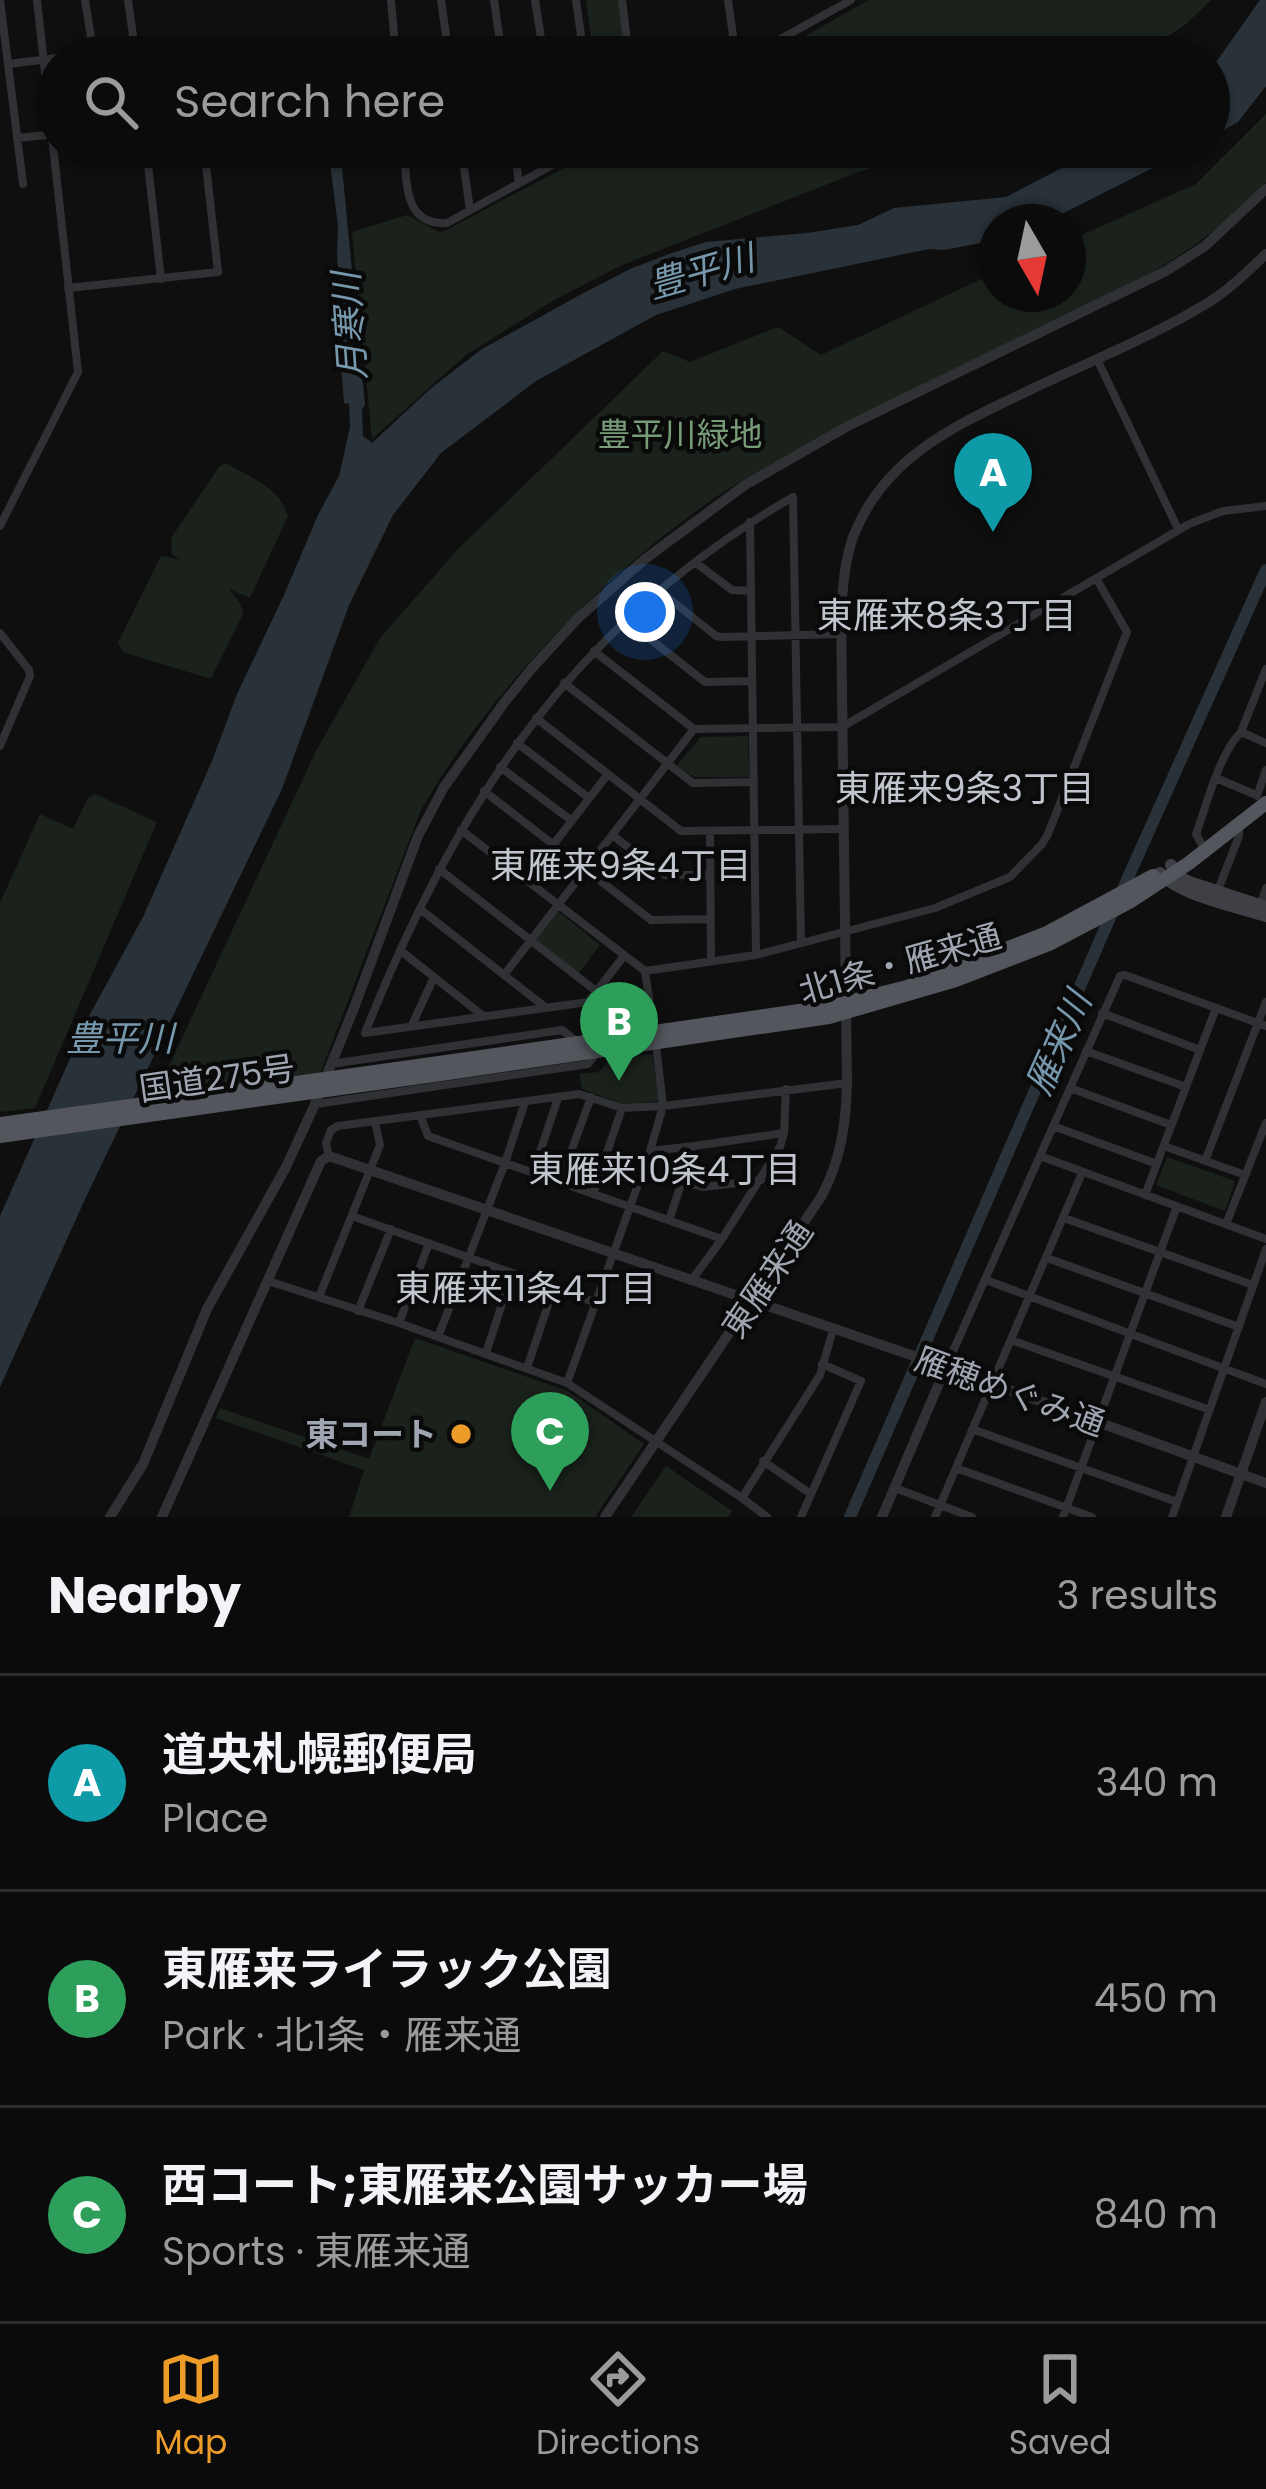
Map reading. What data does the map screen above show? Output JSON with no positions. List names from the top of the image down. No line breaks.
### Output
{"streets":{"highway":["北1条・雁来通","国道275号"],"street":["東雁来通","雁穂めぐみ通"]},"crossings":[["北1条・雁来通","国道275号"],["北1条・雁来通","東雁来通"],["東雁来通","雁穂めぐみ通"]],"districts":["東雁来8条3丁目","東雁来9条3丁目","東雁来9条4丁目","東雁来10条4丁目","東雁来11条4丁目"],"water":["豊平川","月寒川","雁来川"],"parks":["豊平川緑地"],"places":["東コート"],"north":"bottom","page":{"search":"Search here","pins":["A","B","C"],"heading":["Nearby","3 results"],"list":[{"mark":"A","name":"道央札幌郵便局","note":"Place","value":"340 m"},{"mark":"B","name":"東雁来ライラック公園","note":"Park · 北1条・雁来通","value":"450 m"},{"mark":"C","name":"西コート;東雁来公園サッカー場","note":"Sports · 東雁来通","value":"840 m"}],"nav":["Map","Directions","Saved"]}}
